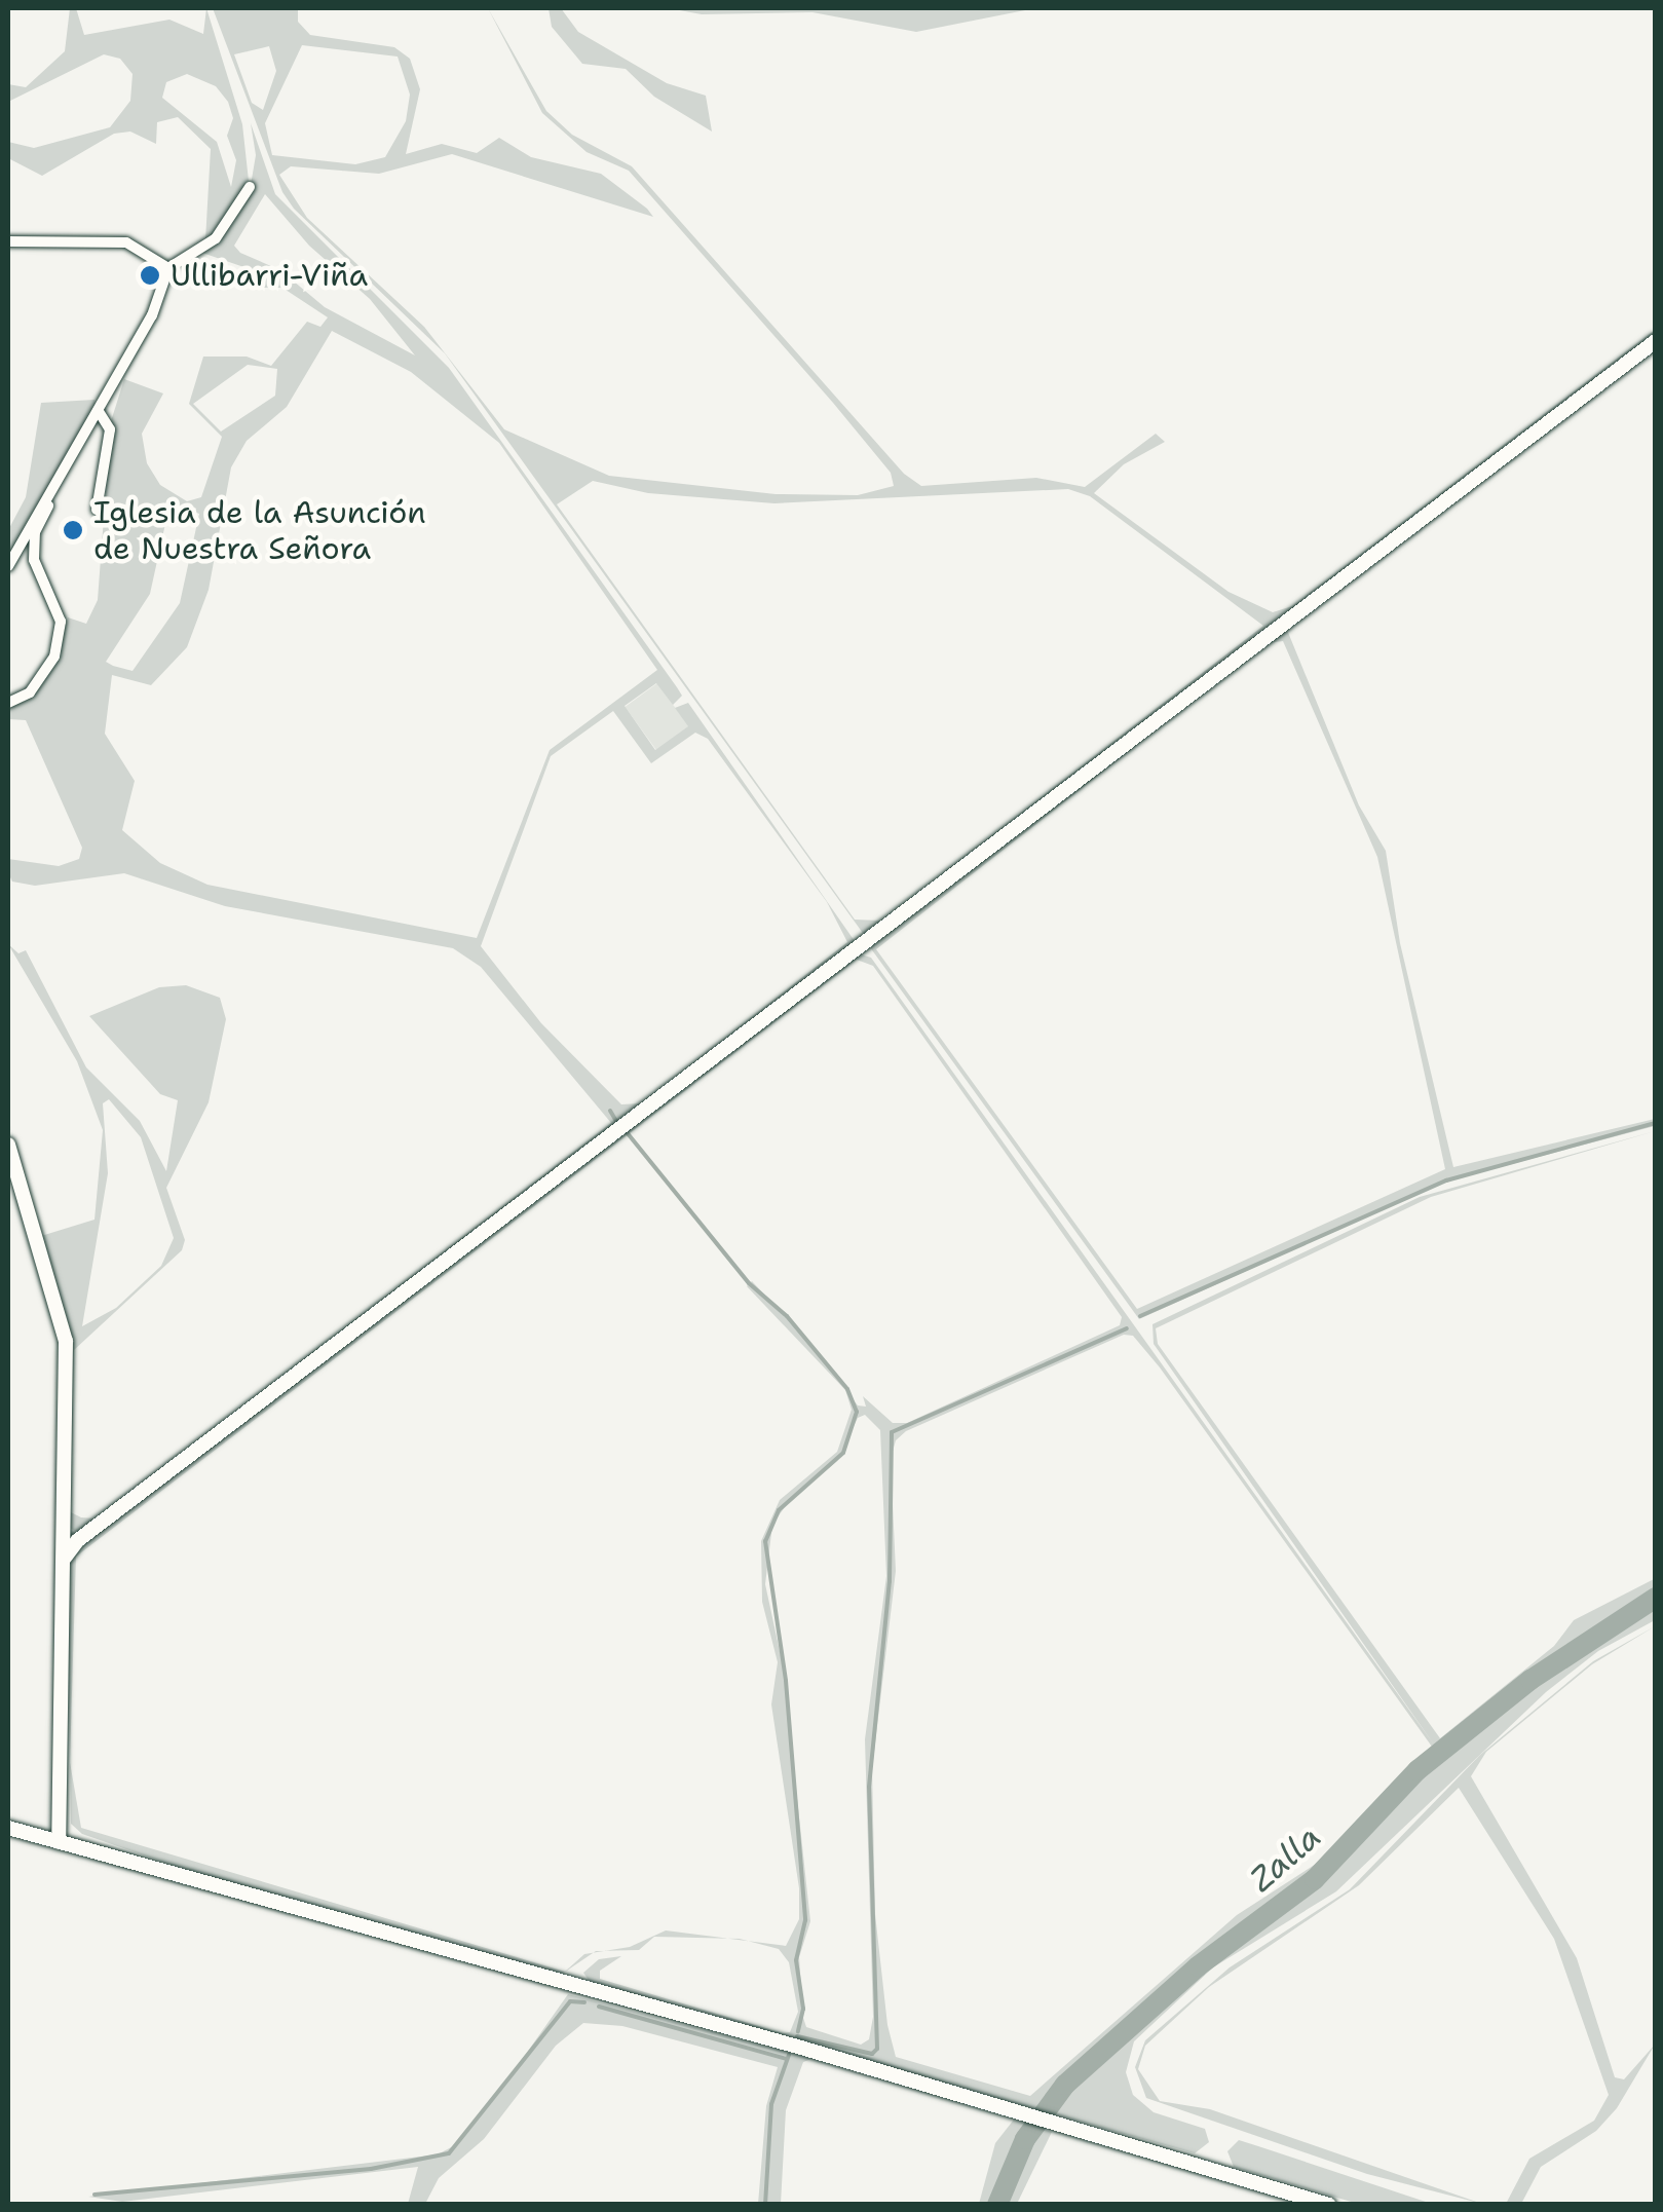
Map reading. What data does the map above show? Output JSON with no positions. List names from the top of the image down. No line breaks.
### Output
{"water":["Zalla"],"places":["Ullibarri-Viña","Iglesia de la Asunción de Nuestra Señora"]}
